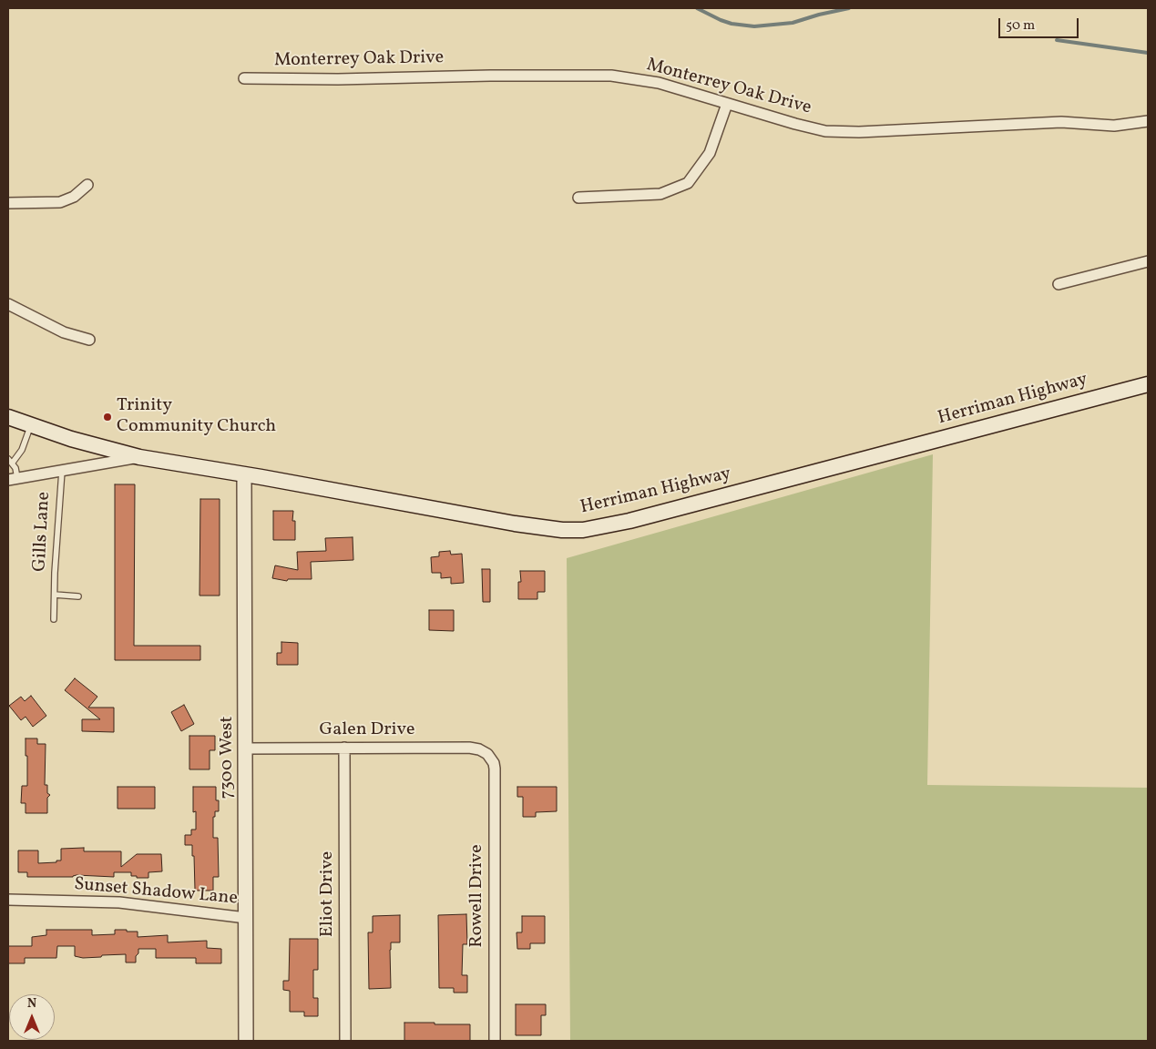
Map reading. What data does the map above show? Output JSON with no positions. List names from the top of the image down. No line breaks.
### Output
{"streets":{"main road":["Herriman Highway"],"street":["Monterrey Oak Drive","Galen Drive","7300 West","Sunset Shadow Lane","Eliot Drive","Rowell Drive"],"lane":["Gills Lane"]},"crossings":[["Herriman Highway","7300 West"],["Galen Drive","7300 West"],["Galen Drive","Eliot Drive"],["Galen Drive","Rowell Drive"],["7300 West","Sunset Shadow Lane"]],"places":["Trinity Community Church"],"scale_bar":"50 m","north":"top"}
